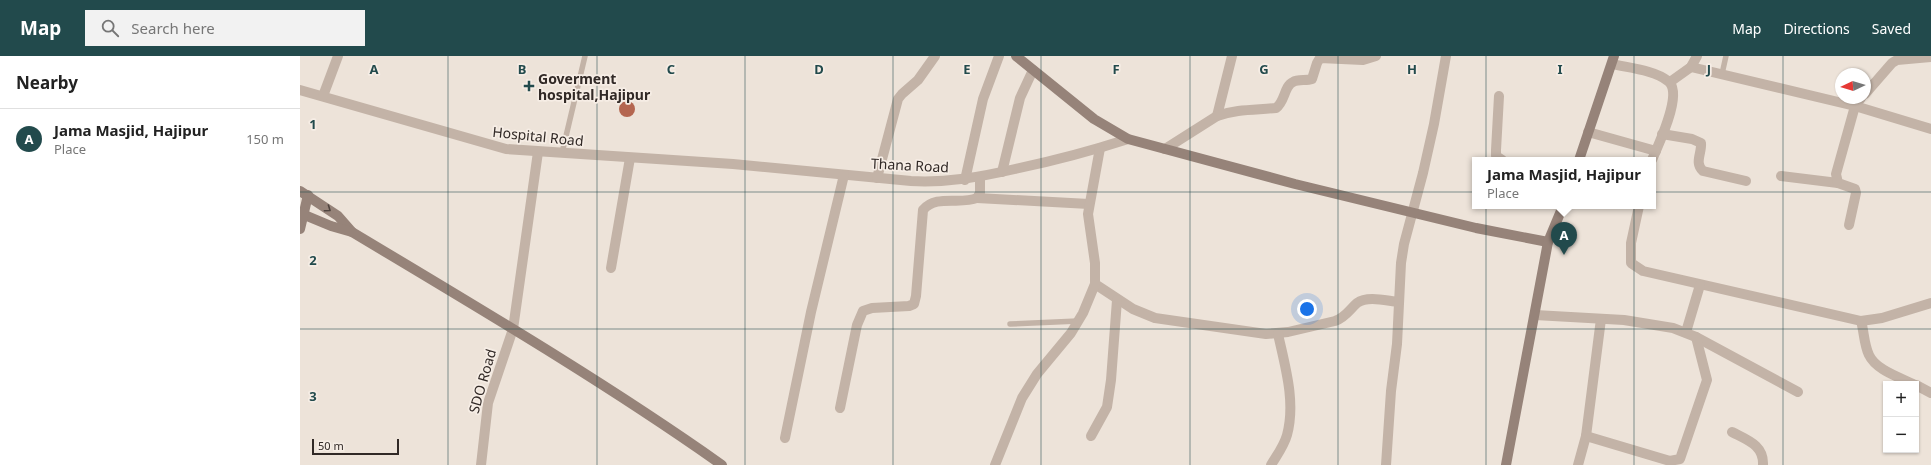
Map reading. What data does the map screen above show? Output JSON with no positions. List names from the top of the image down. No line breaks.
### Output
{"streets":{"street":["Hospital Road","Thana Road","SDO Road"]},"crossings":[["Hospital Road","Thana Road"],["Hospital Road","SDO Road"]],"places":{"health":["Goverment hospital,Hajipur"]},"scale_bar":"50 m","north":"left","page":{"header":"Map","search":"Search here","nav":["Map","Directions","Saved"],"heading":"Nearby","list":[{"mark":"A","name":"Jama Masjid, Hajipur","note":"Place","value":"150 m"}],"popup":["Jama Masjid, Hajipur","Place"],"pins":"A","map_buttons":["+","−"],"scale":"50 m"},"grid":{"columns":["A","B","C","D","E","F","G","H","I","J"],"rows":["1","2","3"]}}
